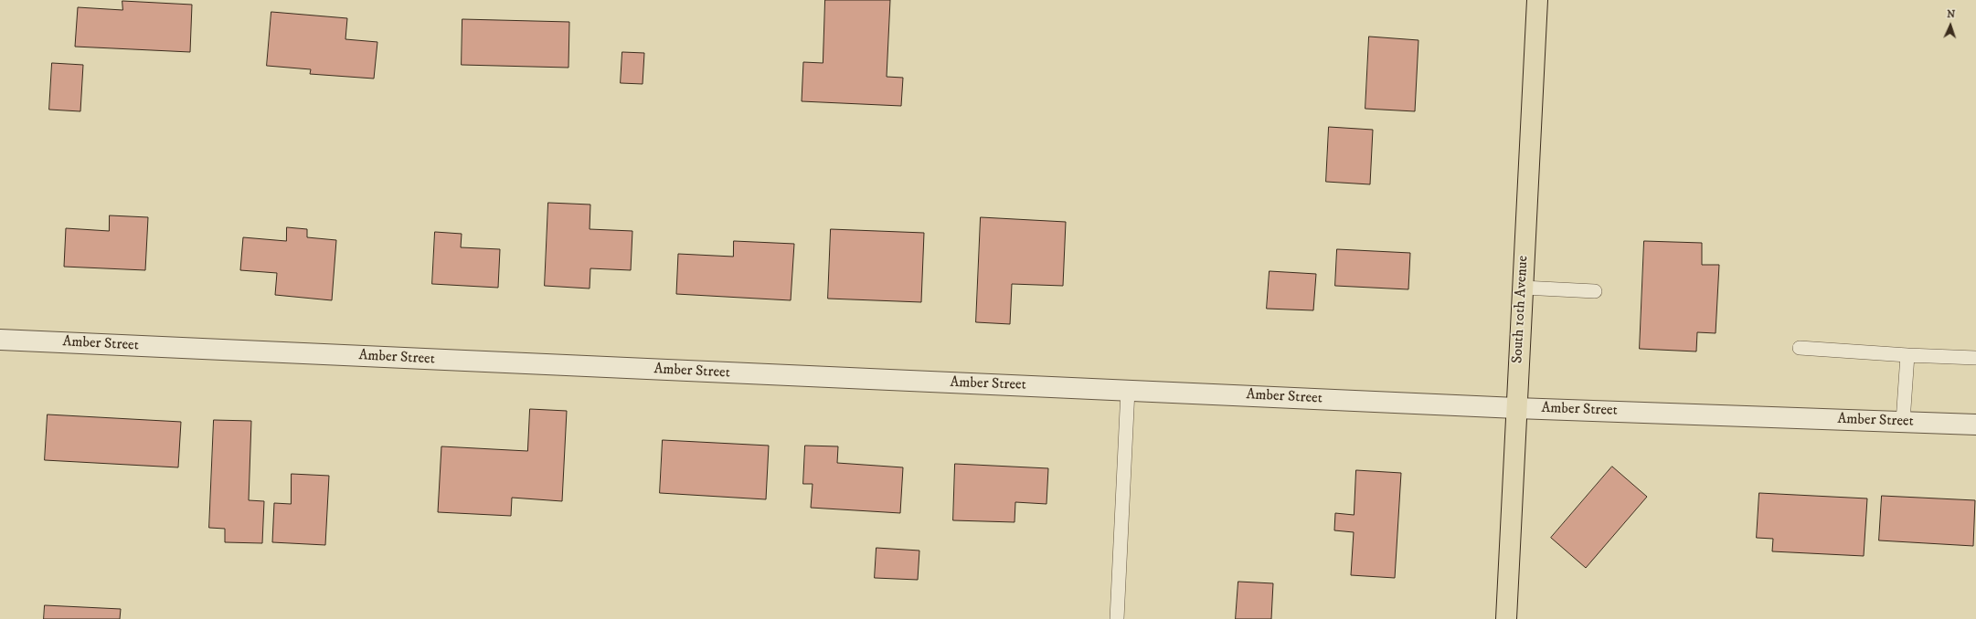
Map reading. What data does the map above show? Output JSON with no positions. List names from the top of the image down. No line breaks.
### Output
{"streets":{"main road":["South 10th Avenue"],"street":["Amber Street"]},"crossings":[["South 10th Avenue","Amber Street"]],"north":"top"}
